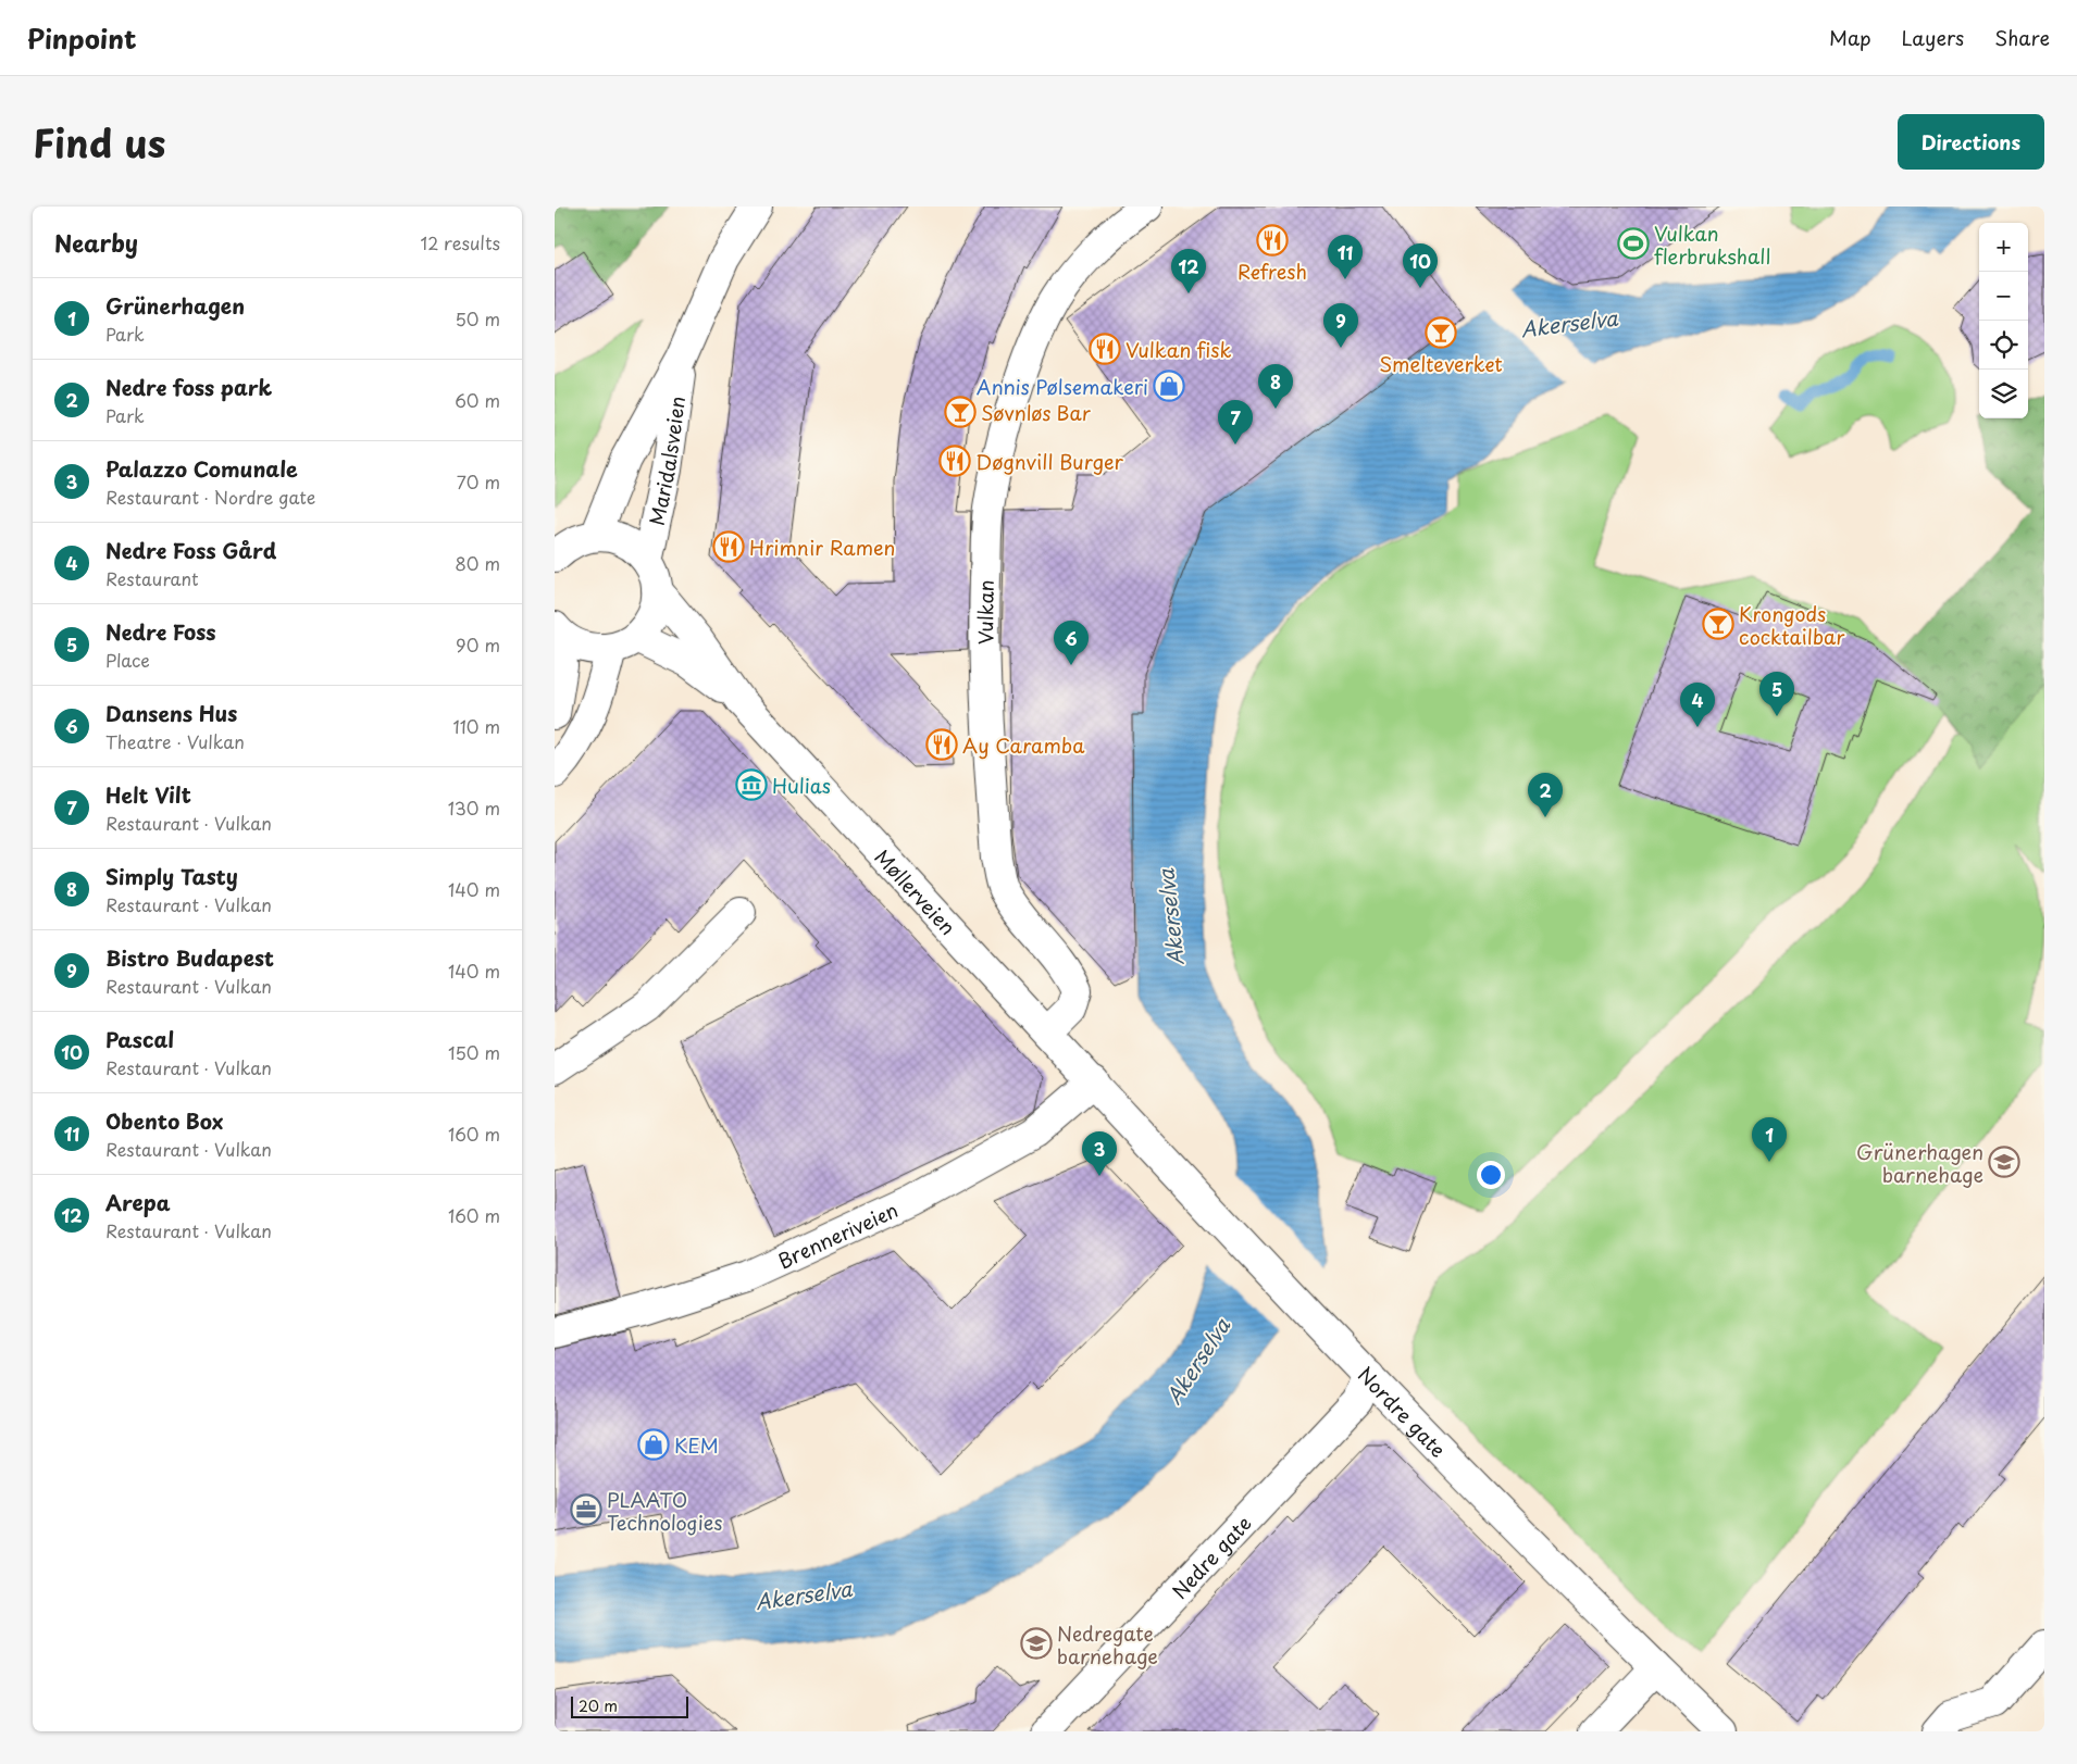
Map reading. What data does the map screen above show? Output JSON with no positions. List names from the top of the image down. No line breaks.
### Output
{"streets":{"street":["Maridalsveien","Vulkan","Møllerveien","Brenneriveien","Nordre gate","Nedre gate"]},"crossings":[["Maridalsveien","Møllerveien"],["Vulkan","Møllerveien"],["Møllerveien","Brenneriveien"],["Møllerveien","Nordre gate"],["Brenneriveien","Nordre gate"],["Nordre gate","Nedre gate"]],"water":["Akerselva"],"places":{"restaurant":["Refresh","Vulkan fisk","Døgnvill Burger","Hrimnir Ramen","Ay Caramba"],"sports":["Vulkan flerbrukshall"],"bar":["Smelteverket","Søvnløs Bar","Krongods cocktailbar"],"shop":["Annis Pølsemakeri","KEM"],"museum":["Hulias"],"school or university":["Grünerhagen barnehage","Nedregate barnehage"],"office":["PLAATO Technologies"]},"scale_bar":"20 m","page":{"header":"Pinpoint","nav":["Map","Layers","Share"],"title":"Find us","buttons":"Directions","heading":["Nearby","12 results"],"map_buttons":["+","−"],"pins":["11","10","12","9","8","7","6","5","4","2","1","3"],"list":[{"mark":"1","name":"Grünerhagen","note":"Park","value":"50 m"},{"mark":"2","name":"Nedre foss park","note":"Park","value":"60 m"},{"mark":"3","name":"Palazzo Comunale","note":"Restaurant · Nordre gate","value":"70 m"},{"mark":"4","name":"Nedre Foss Gård","note":"Restaurant","value":"80 m"},{"mark":"5","name":"Nedre Foss","note":"Place","value":"90 m"},{"mark":"6","name":"Dansens Hus","note":"Theatre · Vulkan","value":"110 m"},{"mark":"7","name":"Helt Vilt","note":"Restaurant · Vulkan","value":"130 m"},{"mark":"8","name":"Simply Tasty","note":"Restaurant · Vulkan","value":"140 m"},{"mark":"9","name":"Bistro Budapest","note":"Restaurant · Vulkan","value":"140 m"},{"mark":"10","name":"Pascal","note":"Restaurant · Vulkan","value":"150 m"},{"mark":"11","name":"Obento Box","note":"Restaurant · Vulkan","value":"160 m"},{"mark":"12","name":"Arepa","note":"Restaurant · Vulkan","value":"160 m"}],"scale":"20 m"}}
